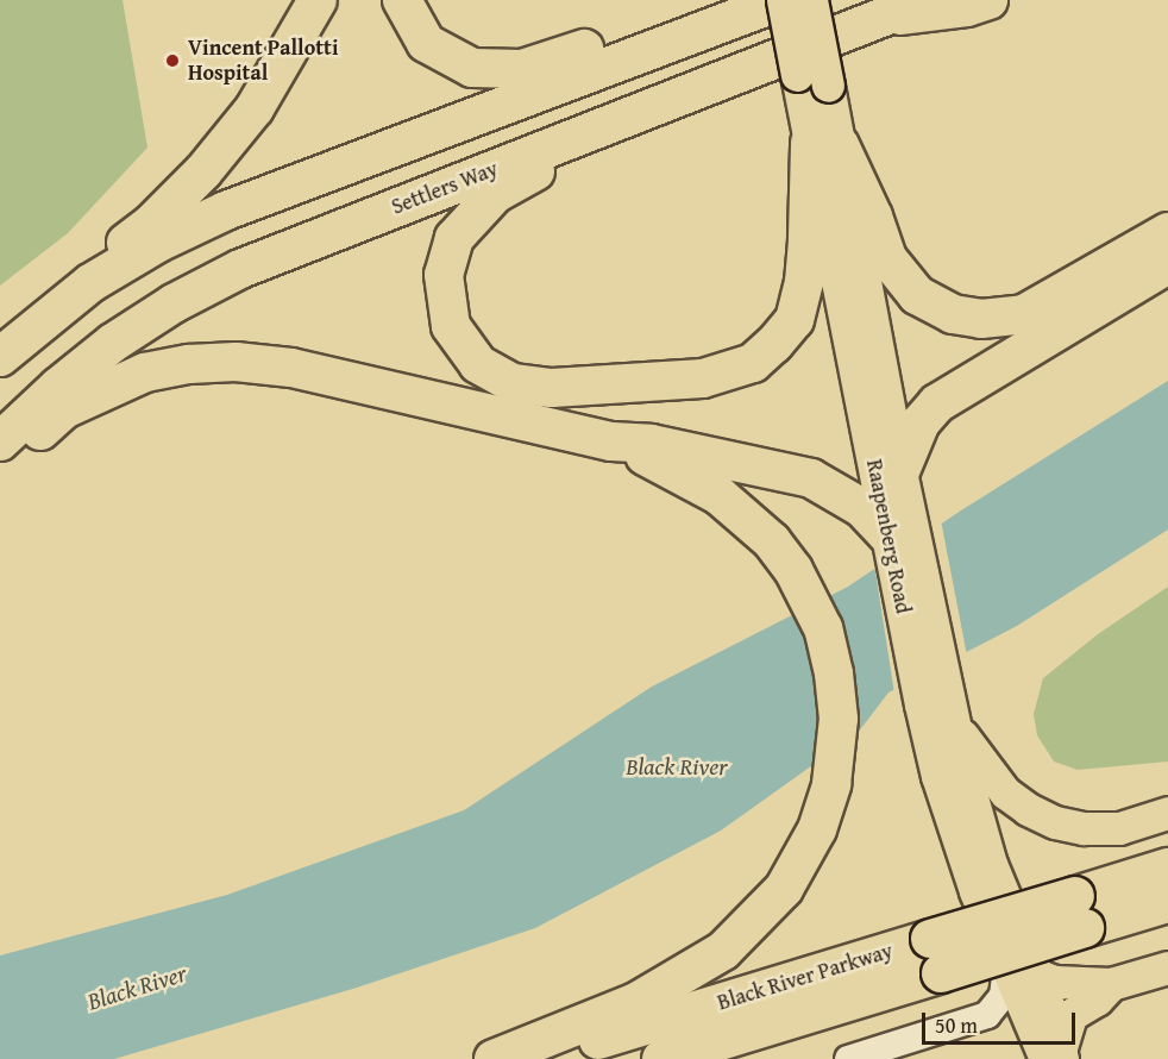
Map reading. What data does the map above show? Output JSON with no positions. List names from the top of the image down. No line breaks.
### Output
{"streets":{"highway":["Settlers Way","Black River Parkway"],"main road":["Raapenberg Road"]},"water":["Black River"],"places":["Vincent Pallotti Hospital"],"scale_bar":"50 m"}
